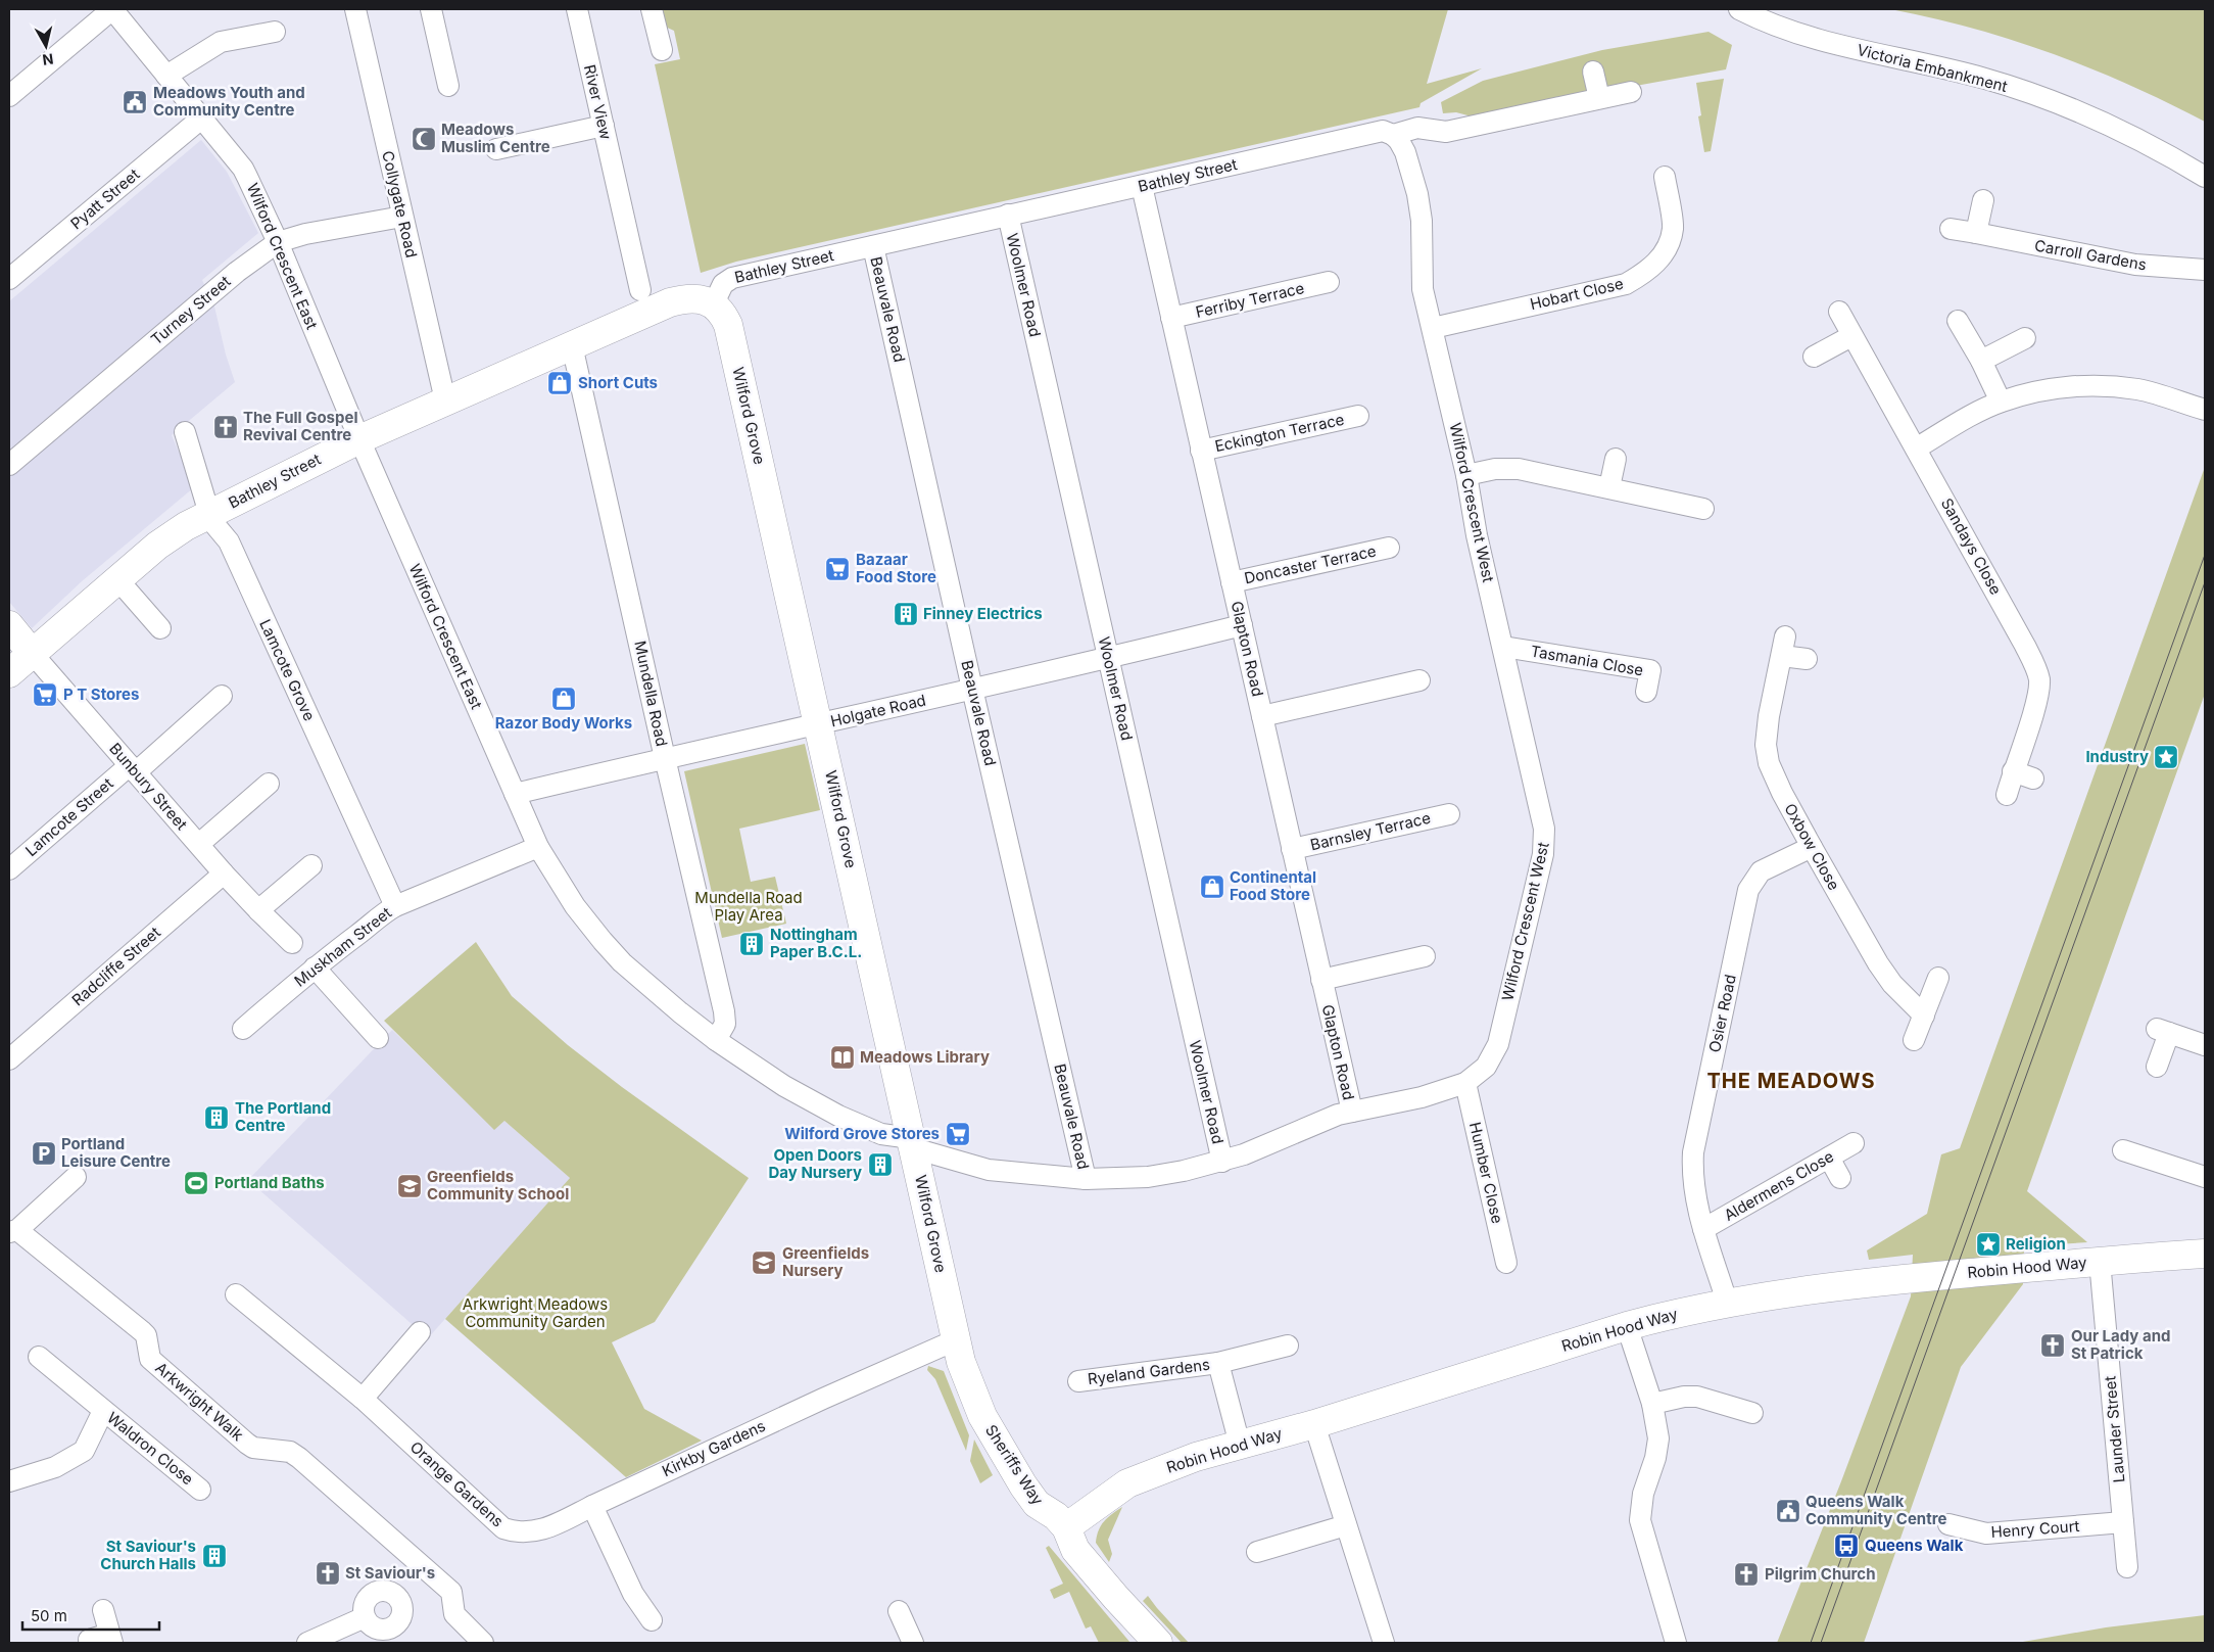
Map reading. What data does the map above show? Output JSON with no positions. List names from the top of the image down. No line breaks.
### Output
{"streets":{"street":["Victoria Embankment","River View","Bathley Street","Pyatt Street","Collygate Road","Carroll Gardens","Wilford Crescent East","Woolmer Road","Hobart Close","Ferriby Terrace","Beauvale Road","Turney Street","Wilford Grove","Eckington Terrace","Wilford Crescent West","Sandays Close","Doncaster Terrace","Glapton Road","Tasmania Close","Lamcote Grove","Mundella Road","Holgate Road","Bunbury Street","Lamcote Street","Barnsley Terrace","Oxbow Close","Muskham Street","Radcliffe Street","Osier Road","Humber Close","Aldermens Close","Robin Hood Way","Ryeland Gardens","Arkwright Walk","Launder Street","Waldron Close","Kirkby Gardens","Sheriffs Way","Orange Gardens","Henry Court"]},"crossings":[["Bathley Street","Collygate Road"],["Bathley Street","Wilford Crescent East"],["Bathley Street","Woolmer Road"],["Bathley Street","Beauvale Road"],["Bathley Street","Wilford Grove"],["Bathley Street","Wilford Crescent West"],["Bathley Street","Glapton Road"],["Bathley Street","Lamcote Grove"],["Bathley Street","Mundella Road"],["Bathley Street","Bunbury Street"],["Pyatt Street","Wilford Crescent East"],["Collygate Road","Turney Street"],["Wilford Crescent East","Turney Street"],["Wilford Crescent East","Wilford Grove"],["Wilford Crescent East","Wilford Crescent West"],["Wilford Crescent East","Mundella Road"],["Wilford Crescent East","Holgate Road"],["Wilford Crescent East","Muskham Street"],["Woolmer Road","Wilford Crescent West"],["Woolmer Road","Holgate Road"],["Hobart Close","Wilford Crescent West"],["Ferriby Terrace","Glapton Road"],["Beauvale Road","Wilford Crescent West"],["Beauvale Road","Holgate Road"],["Wilford Grove","Wilford Crescent West"],["Wilford Grove","Holgate Road"],["Wilford Grove","Kirkby Gardens"],["Wilford Grove","Sheriffs Way"],["Eckington Terrace","Glapton Road"],["Wilford Crescent West","Glapton Road"],["Wilford Crescent West","Tasmania Close"],["Wilford Crescent West","Humber Close"],["Doncaster Terrace","Glapton Road"],["Glapton Road","Holgate Road"],["Glapton Road","Barnsley Terrace"],["Lamcote Grove","Muskham Street"],["Mundella Road","Holgate Road"],["Bunbury Street","Lamcote Street"],["Bunbury Street","Radcliffe Street"],["Oxbow Close","Osier Road"],["Osier Road","Aldermens Close"],["Osier Road","Robin Hood Way"],["Robin Hood Way","Ryeland Gardens"],["Robin Hood Way","Launder Street"],["Robin Hood Way","Sheriffs Way"],["Launder Street","Henry Court"],["Kirkby Gardens","Sheriffs Way"],["Kirkby Gardens","Orange Gardens"]],"districts":["THE MEADOWS"],"parks":["Mundella Road Play Area","Arkwright Meadows Community Garden"],"places":{"public building":["Meadows Youth and Community Centre","Queens Walk Community Centre"],"mosque":["Meadows Muslim Centre"],"shop":["Short Cuts","Razor Body Works","Continental Food Store"],"church":["The Full Gospel Revival Centre","Our Lady and St Patrick","St Saviour's","Pilgrim Church"],"supermarket":["Bazaar Food Store","P T Stores","Wilford Grove Stores"],"building":["Finney Electrics","Nottingham Paper B.C.L.","The Portland Centre","Open Doors Day Nursery","St Saviour's Church Halls"],"place":["Industry","Religion"],"library":["Meadows Library"],"parking":["Portland Leisure Centre"],"sports":["Portland Baths"],"school or university":["Greenfields Community School","Greenfields Nursery"],"bus stop":["Queens Walk"]},"scale_bar":"50 m","north":"bottom"}
